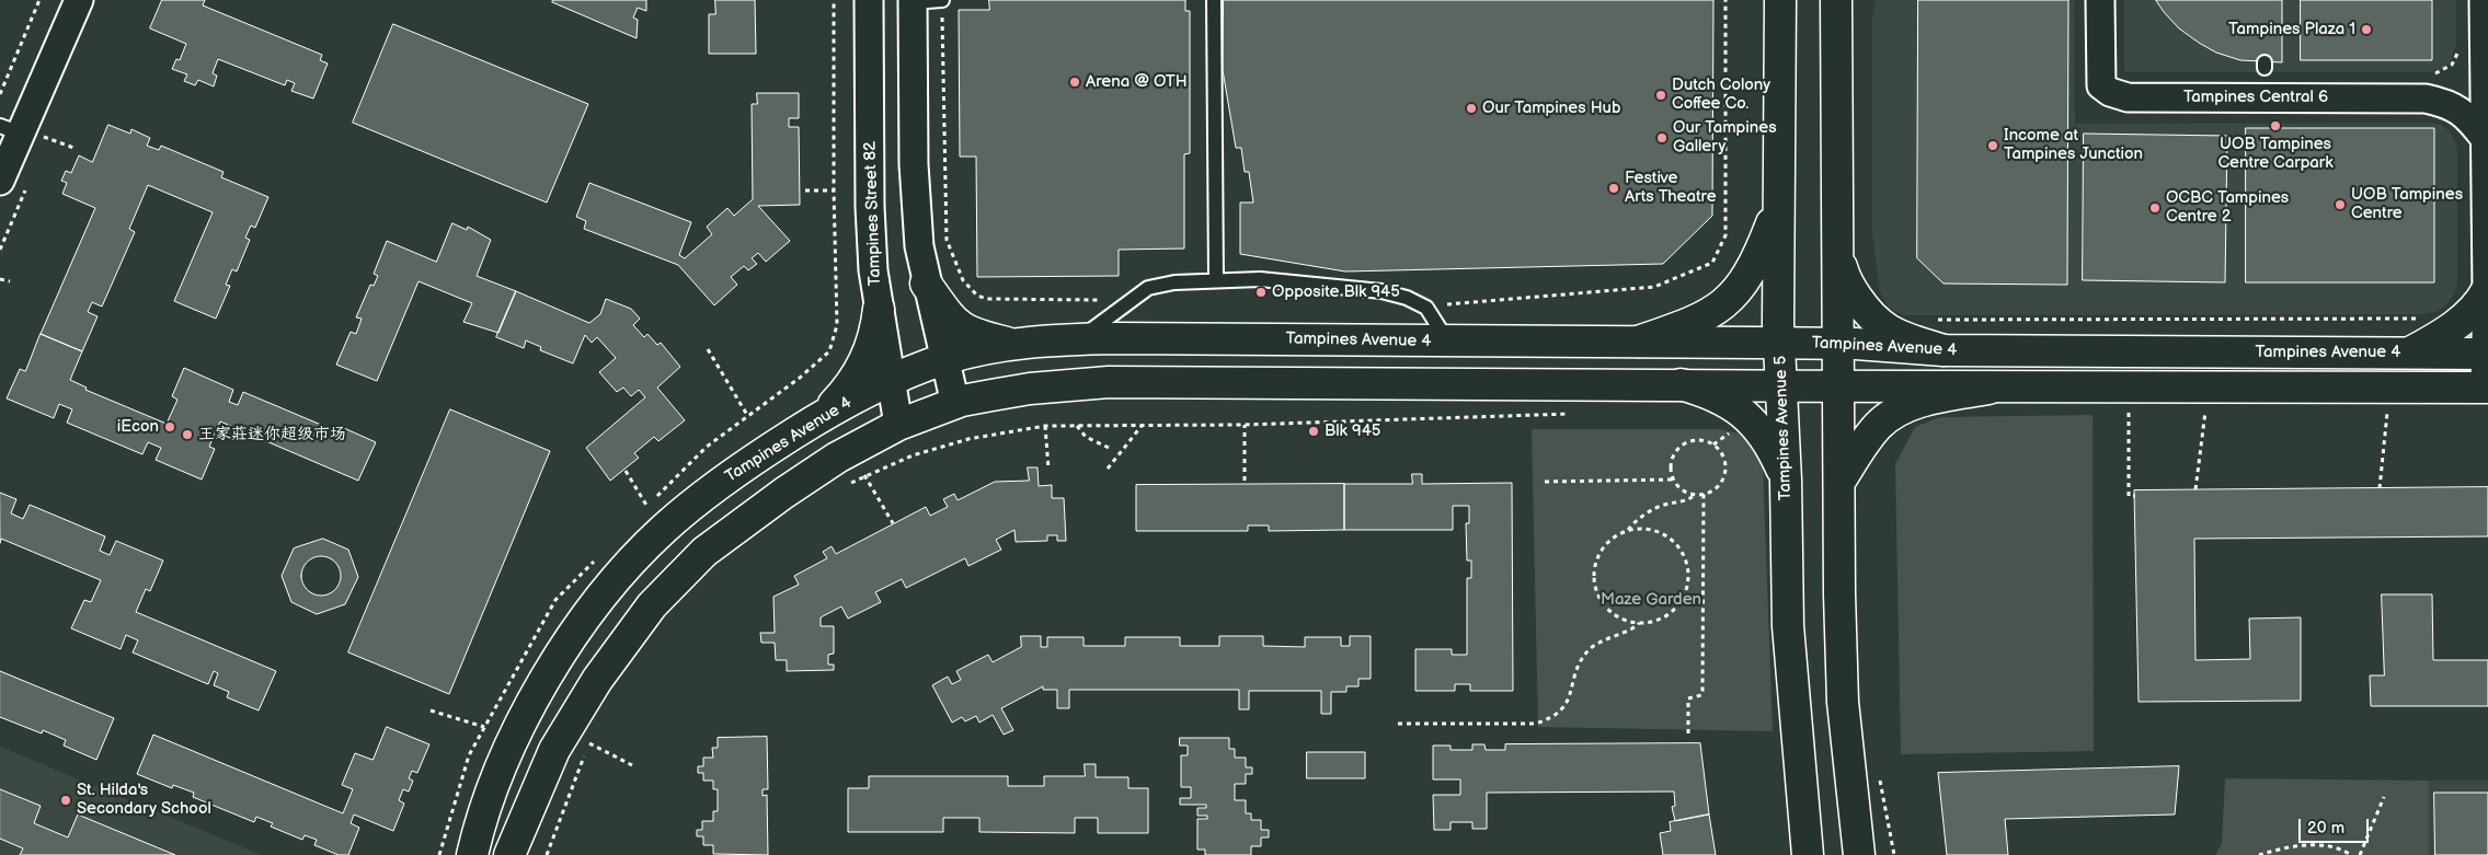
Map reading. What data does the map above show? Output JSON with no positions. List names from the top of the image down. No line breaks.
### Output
{"streets":{"main road":["Tampines Avenue 4","Tampines Avenue 5"],"street":["Tampines Central 6","Tampines Street 82"]},"crossings":[["Tampines Street 82","Tampines Avenue 4"],["Tampines Avenue 4","Tampines Avenue 5"]],"parks":["Maze Garden"],"places":["Tampines Plaza 1","Arena @ OTH","Dutch Colony Coffee Co.","Our Tampines Hub","UOB Tampines Centre Carpark","Our Tampines Gallery","Income at Tampines Junction","Festive Arts Theatre","UOB Tampines Centre","OCBC Tampines Centre 2","Opposite Blk 945","iEcon","Blk 945","王家莊迷你超级市场","St. Hilda's Secondary School"],"scale_bar":"20 m"}
